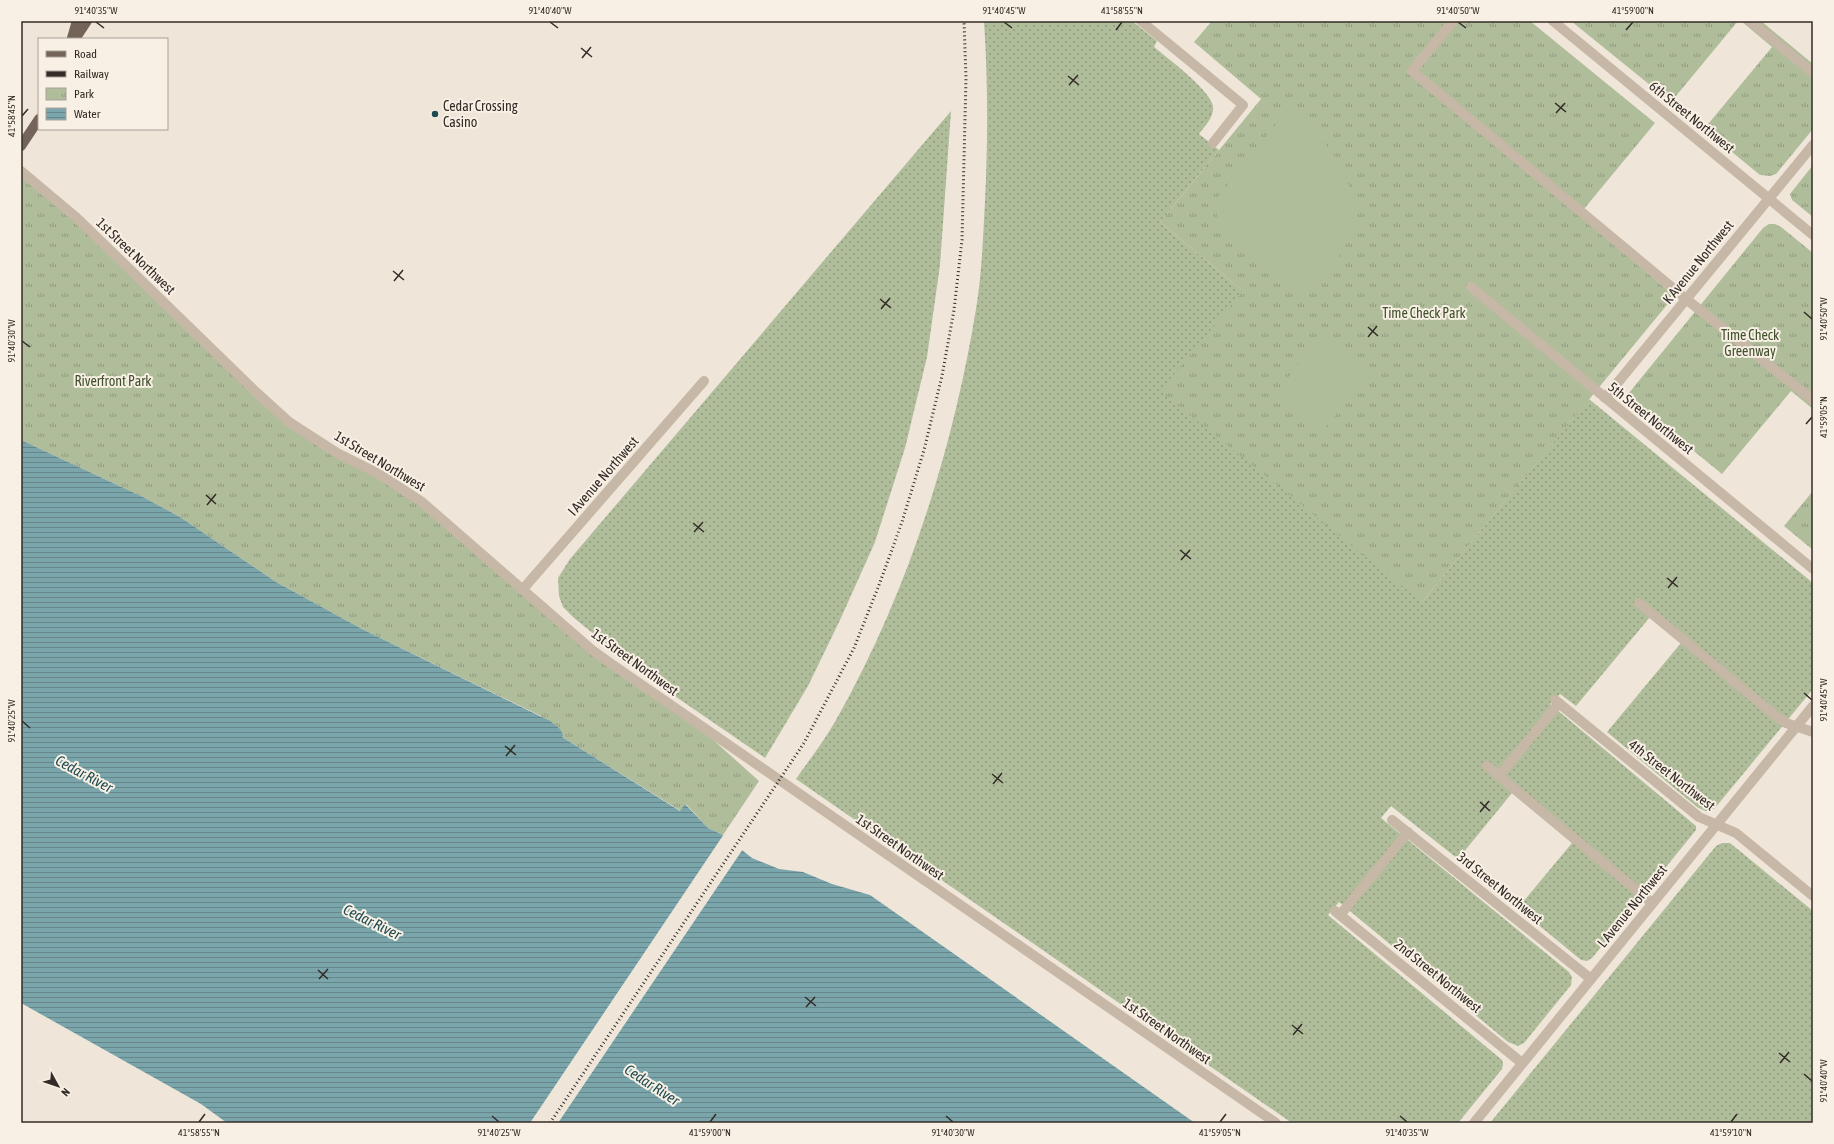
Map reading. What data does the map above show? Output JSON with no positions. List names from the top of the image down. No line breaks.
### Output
{"streets":{"street":["6th Street Northwest","1st Street Northwest","K Avenue Northwest","5th Street Northwest","I Avenue Northwest","4th Street Northwest","3rd Street Northwest","L Avenue Northwest","2nd Street Northwest"]},"crossings":[["6th Street Northwest","K Avenue Northwest"],["1st Street Northwest","I Avenue Northwest"],["K Avenue Northwest","5th Street Northwest"],["4th Street Northwest","L Avenue Northwest"],["3rd Street Northwest","L Avenue Northwest"],["3rd Street Northwest","2nd Street Northwest"],["L Avenue Northwest","2nd Street Northwest"]],"water":["Cedar River"],"parks":["Time Check Park","Time Check Greenway","Riverfront Park"],"places":["Cedar Crossing Casino"],"legend":["Road","Railway","Park","Water"],"north":"bottom right","coordinates":["91°40'35\"W","91°40'40\"W","91°40'45\"W","41°58'55\"N","91°40'50\"W","41°59'00\"N","41°58'45\"N","91°40'30\"W","41°59'05\"N","91°40'25\"W","41°59'10\"N"]}
